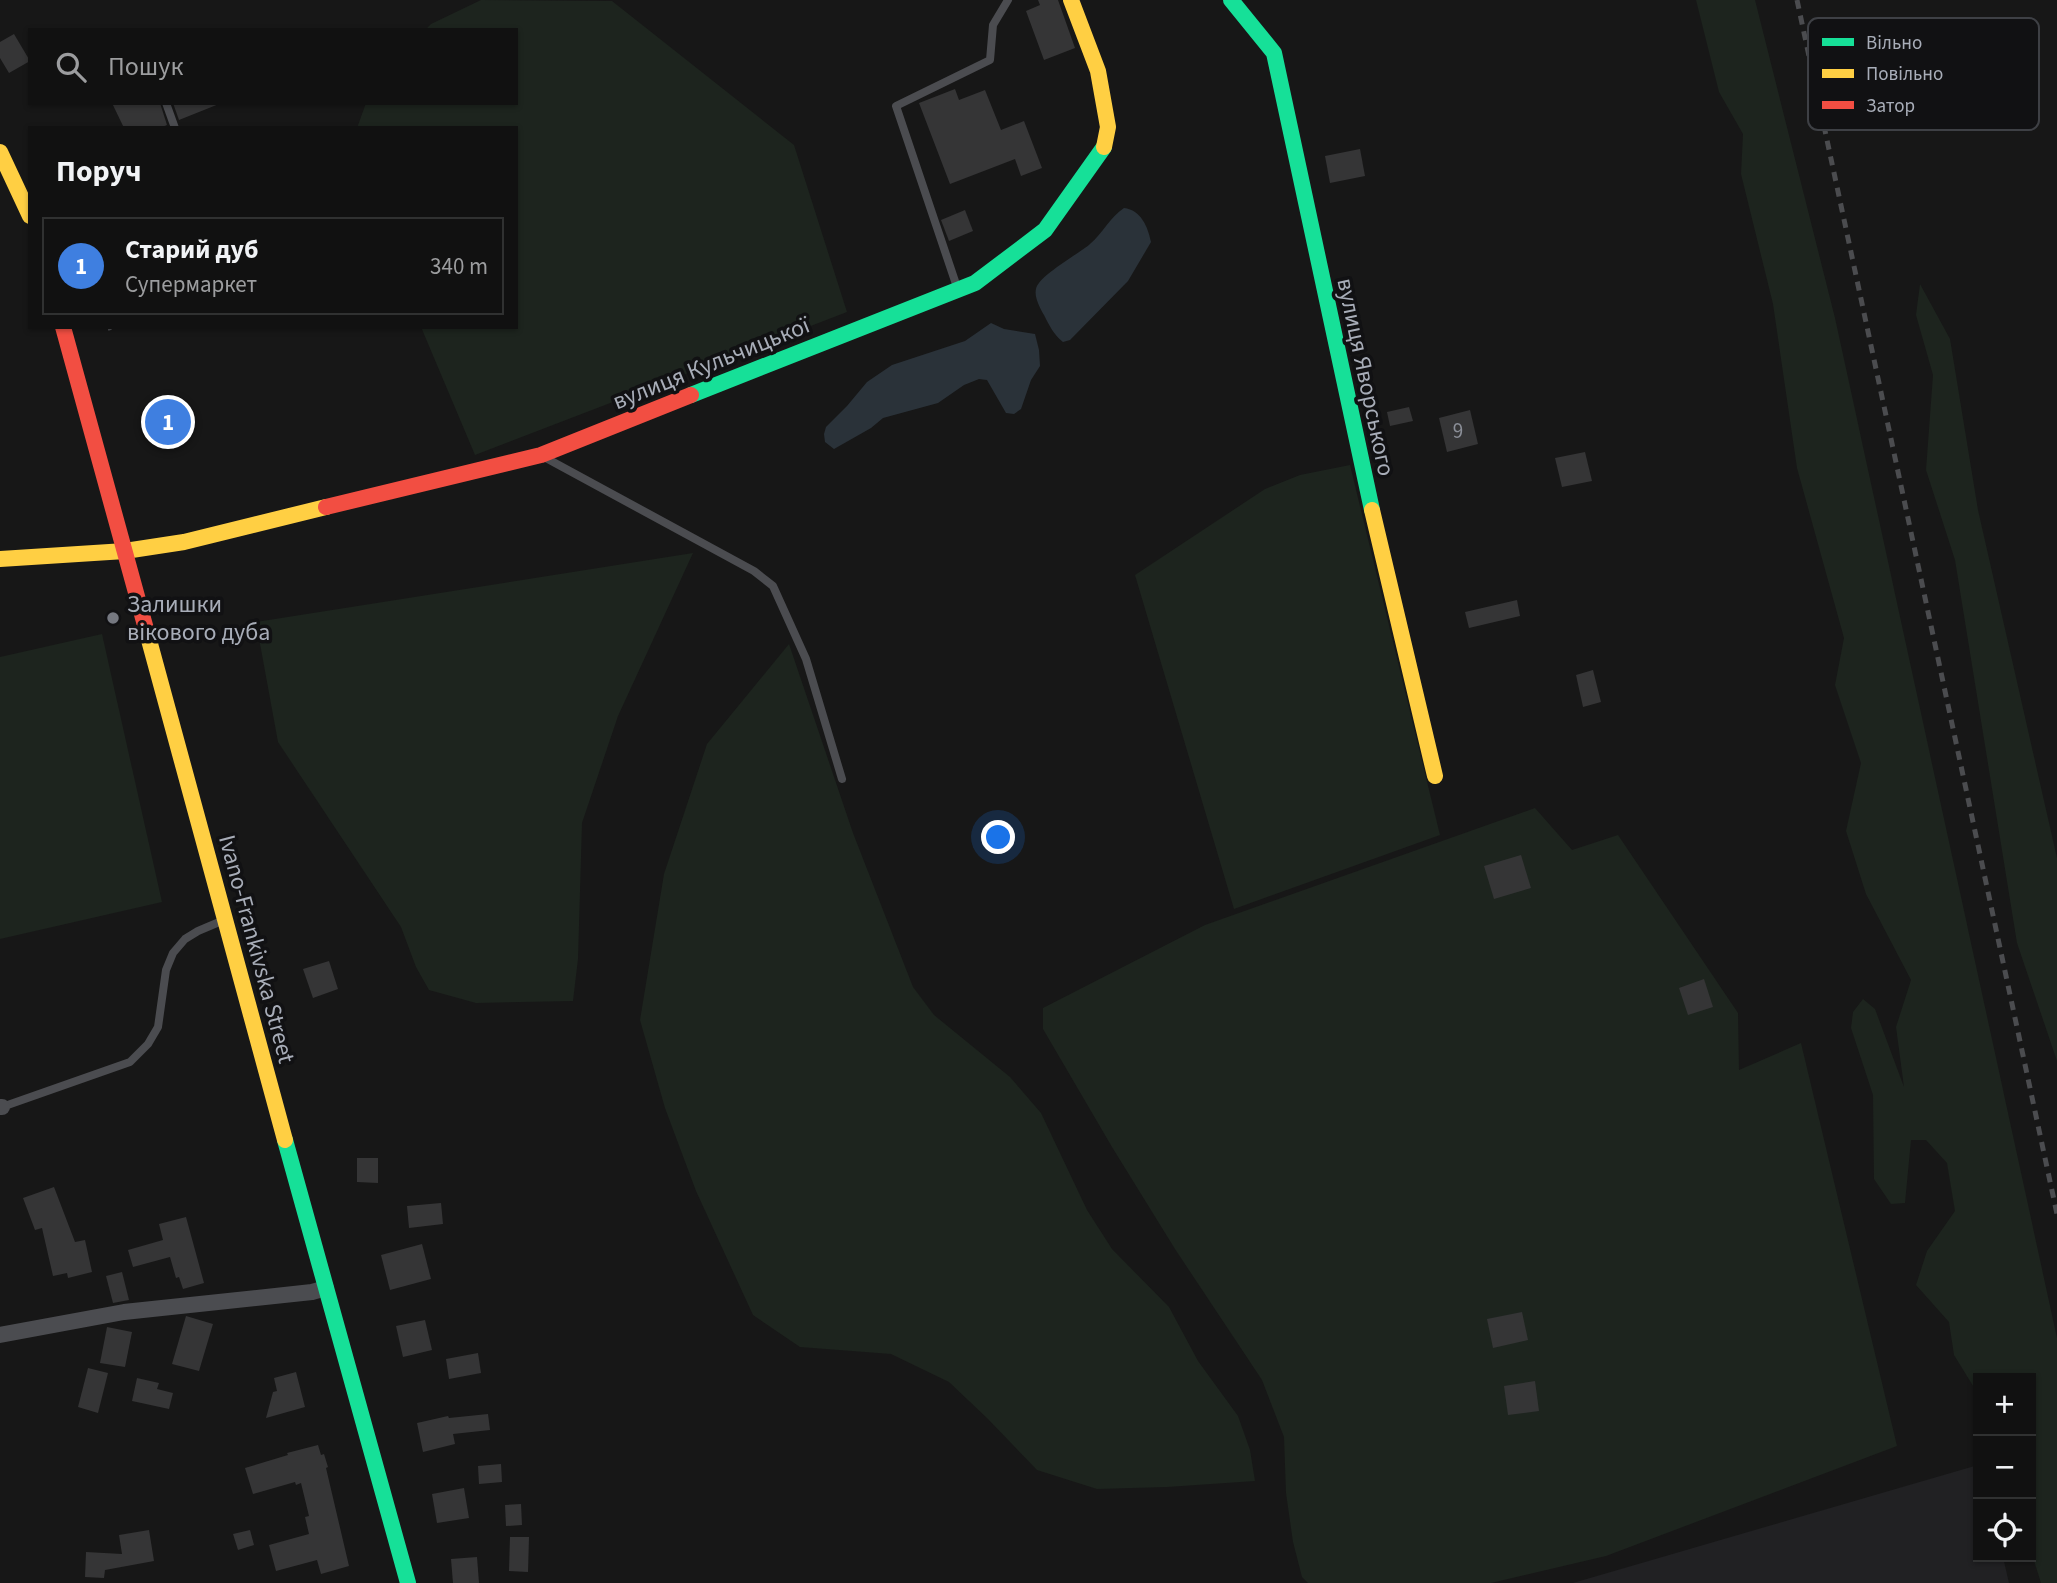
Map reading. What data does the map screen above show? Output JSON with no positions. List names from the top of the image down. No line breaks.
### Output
{"streets":{"street":["вулиця Кульчицької","вулиця Яворського","Ivano-Frankivska Street"]},"crossings":[["вулиця Кульчицької","Ivano-Frankivska Street"]],"places":["Залишки вікового дуба"],"house_numbers":["9"],"legend":["Вільно","Повільно","Затор"],"page":{"search":"Пошук","heading":"Поруч","list":[{"mark":"1","name":"Старий дуб","note":"Супермаркет","value":"340 m"}],"pins":"1","map_buttons":["+","−"]}}
